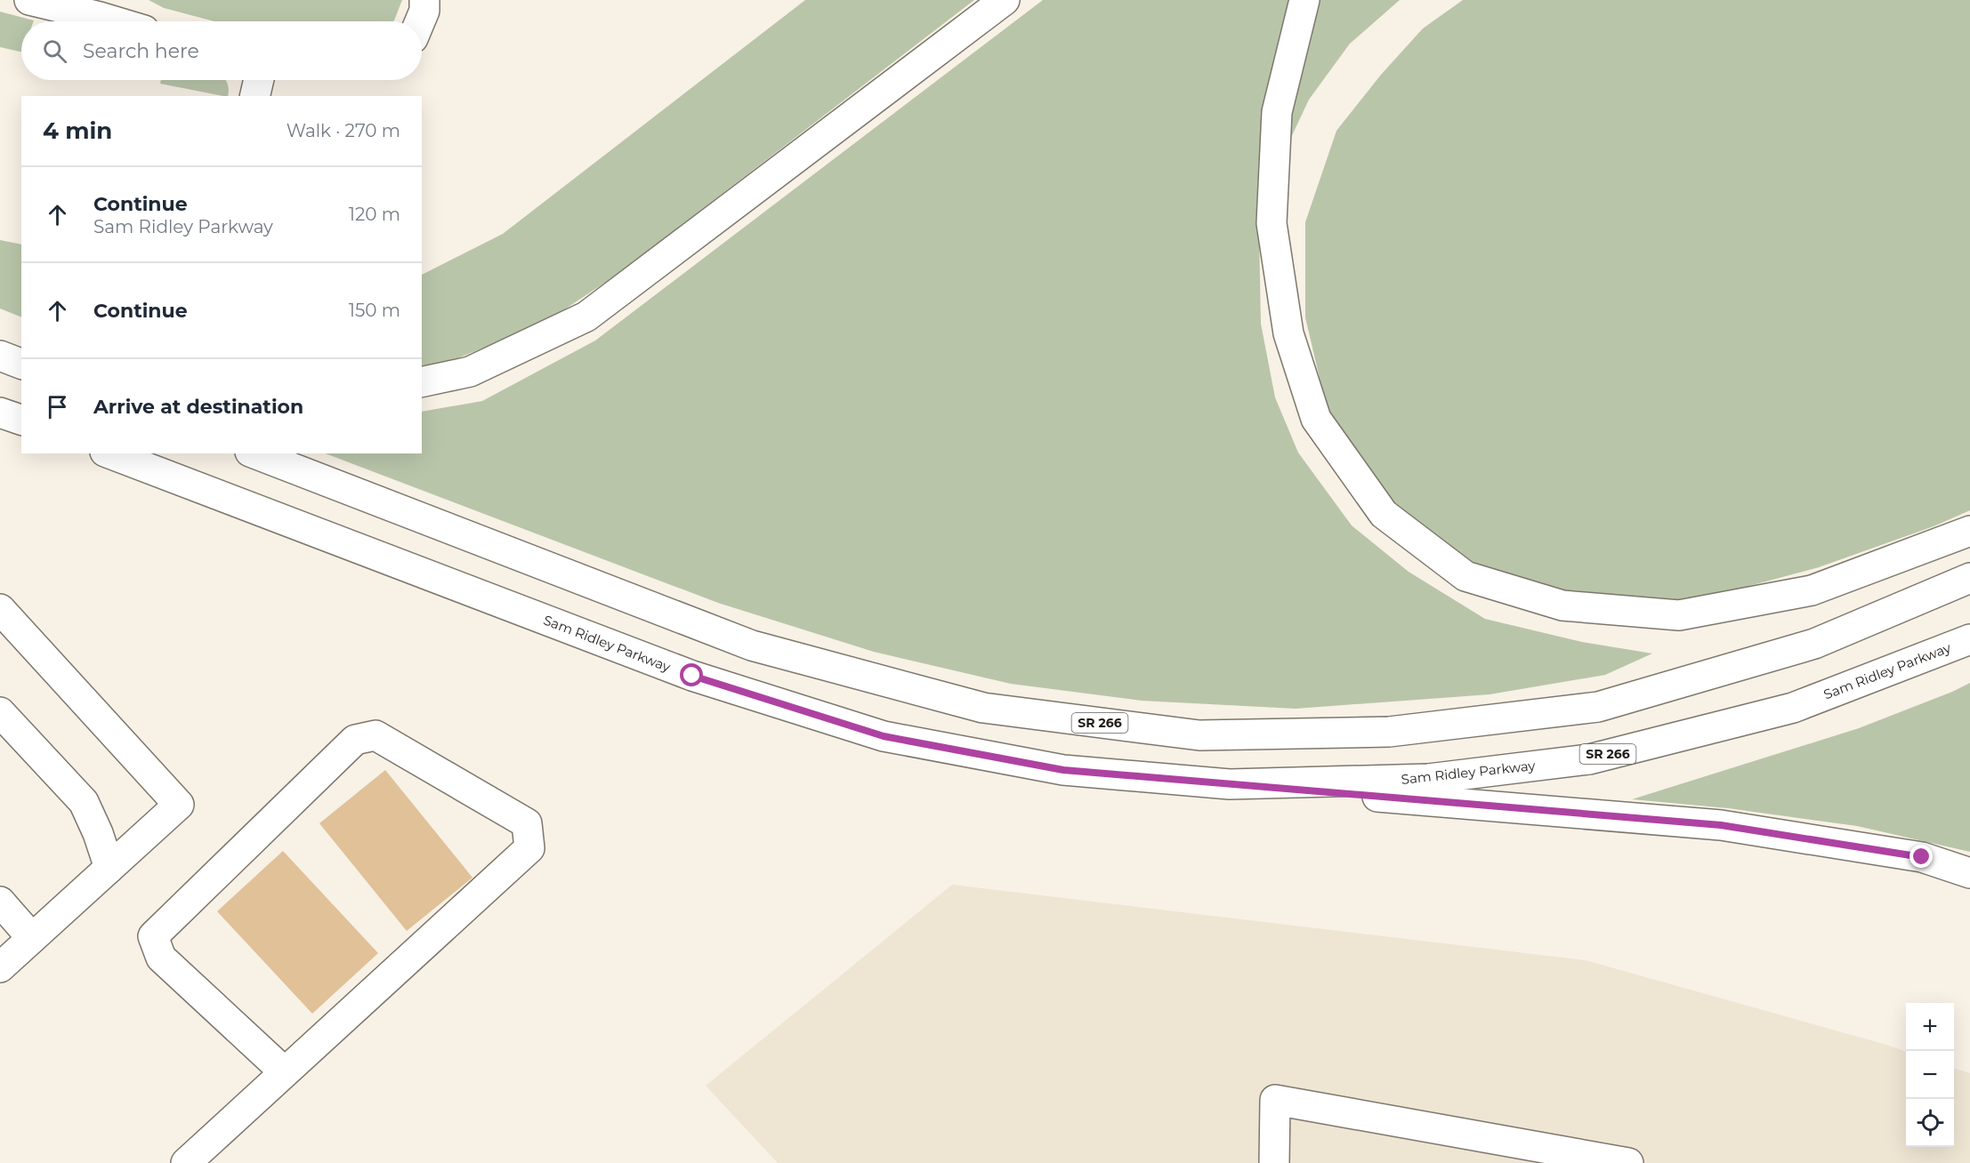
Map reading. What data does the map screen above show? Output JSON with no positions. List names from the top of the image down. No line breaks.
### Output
{"streets":{"main road":["Sam Ridley Parkway","SR 266"]},"page":{"search":"Search here","heading":["4 min","Walk · 270 m"],"list":[["Continue","Sam Ridley Parkway","120 m"],["Continue","150 m"],"Arrive at destination"],"map_buttons":["+","−"]}}
